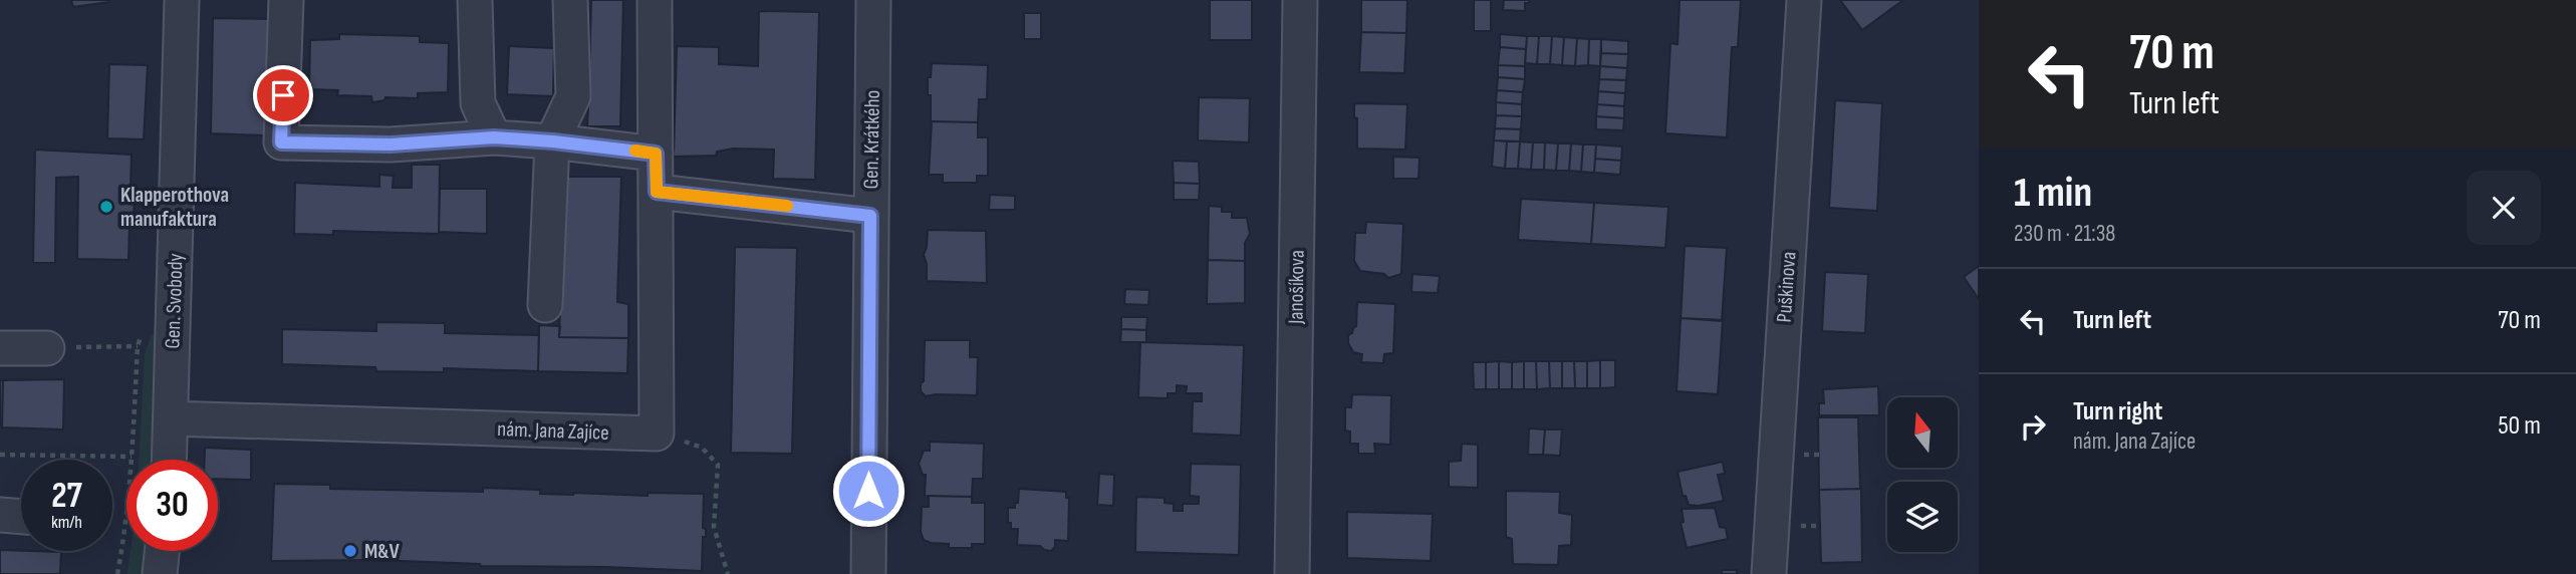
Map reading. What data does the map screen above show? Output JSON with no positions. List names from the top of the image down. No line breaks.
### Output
{"streets":{"street":["Gen. Krátkého","Janošíkova","Puškinova","Gen. Svobody","nám. Jana Zajíce"]},"crossings":[["Gen. Svobody","nám. Jana Zajíce"]],"places":["Klapperothova manufaktura","M&V"],"north":"top","page":{"turn":["70 m","Turn left"],"heading":["1 min","230 m · 21:38"],"list":[{"name":"Turn left","value":"70 m"},{"name":"Turn right","note":"nám. Jana Zajíce","value":"50 m"}],"speed":"27 km/h","limit":"30"}}
